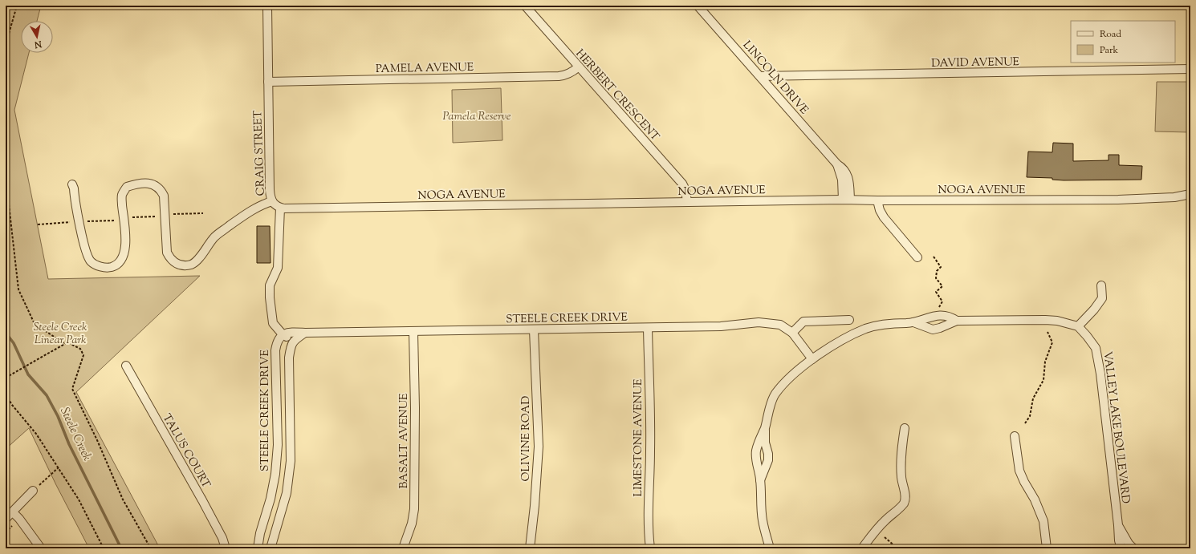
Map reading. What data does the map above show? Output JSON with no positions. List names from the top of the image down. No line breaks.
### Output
{"streets":{"street":["DAVID AVENUE","PAMELA AVENUE","LINCOLN DRIVE","HERBERT CRESCENT","CRAIG STREET","NOGA AVENUE","STEELE CREEK DRIVE","VALLEY LAKE BOULEVARD","LIMESTONE AVENUE","OLIVINE ROAD","BASALT AVENUE","TALUS COURT"]},"crossings":[["DAVID AVENUE","LINCOLN DRIVE"],["PAMELA AVENUE","HERBERT CRESCENT"],["PAMELA AVENUE","CRAIG STREET"],["LINCOLN DRIVE","NOGA AVENUE"],["HERBERT CRESCENT","NOGA AVENUE"],["STEELE CREEK DRIVE","LIMESTONE AVENUE"],["STEELE CREEK DRIVE","OLIVINE ROAD"],["STEELE CREEK DRIVE","BASALT AVENUE"]],"water":["Steele Creek"],"parks":["Pamela Reserve","Steele Creek Linear Park"],"legend":["Road","Park"],"north":"bottom"}
